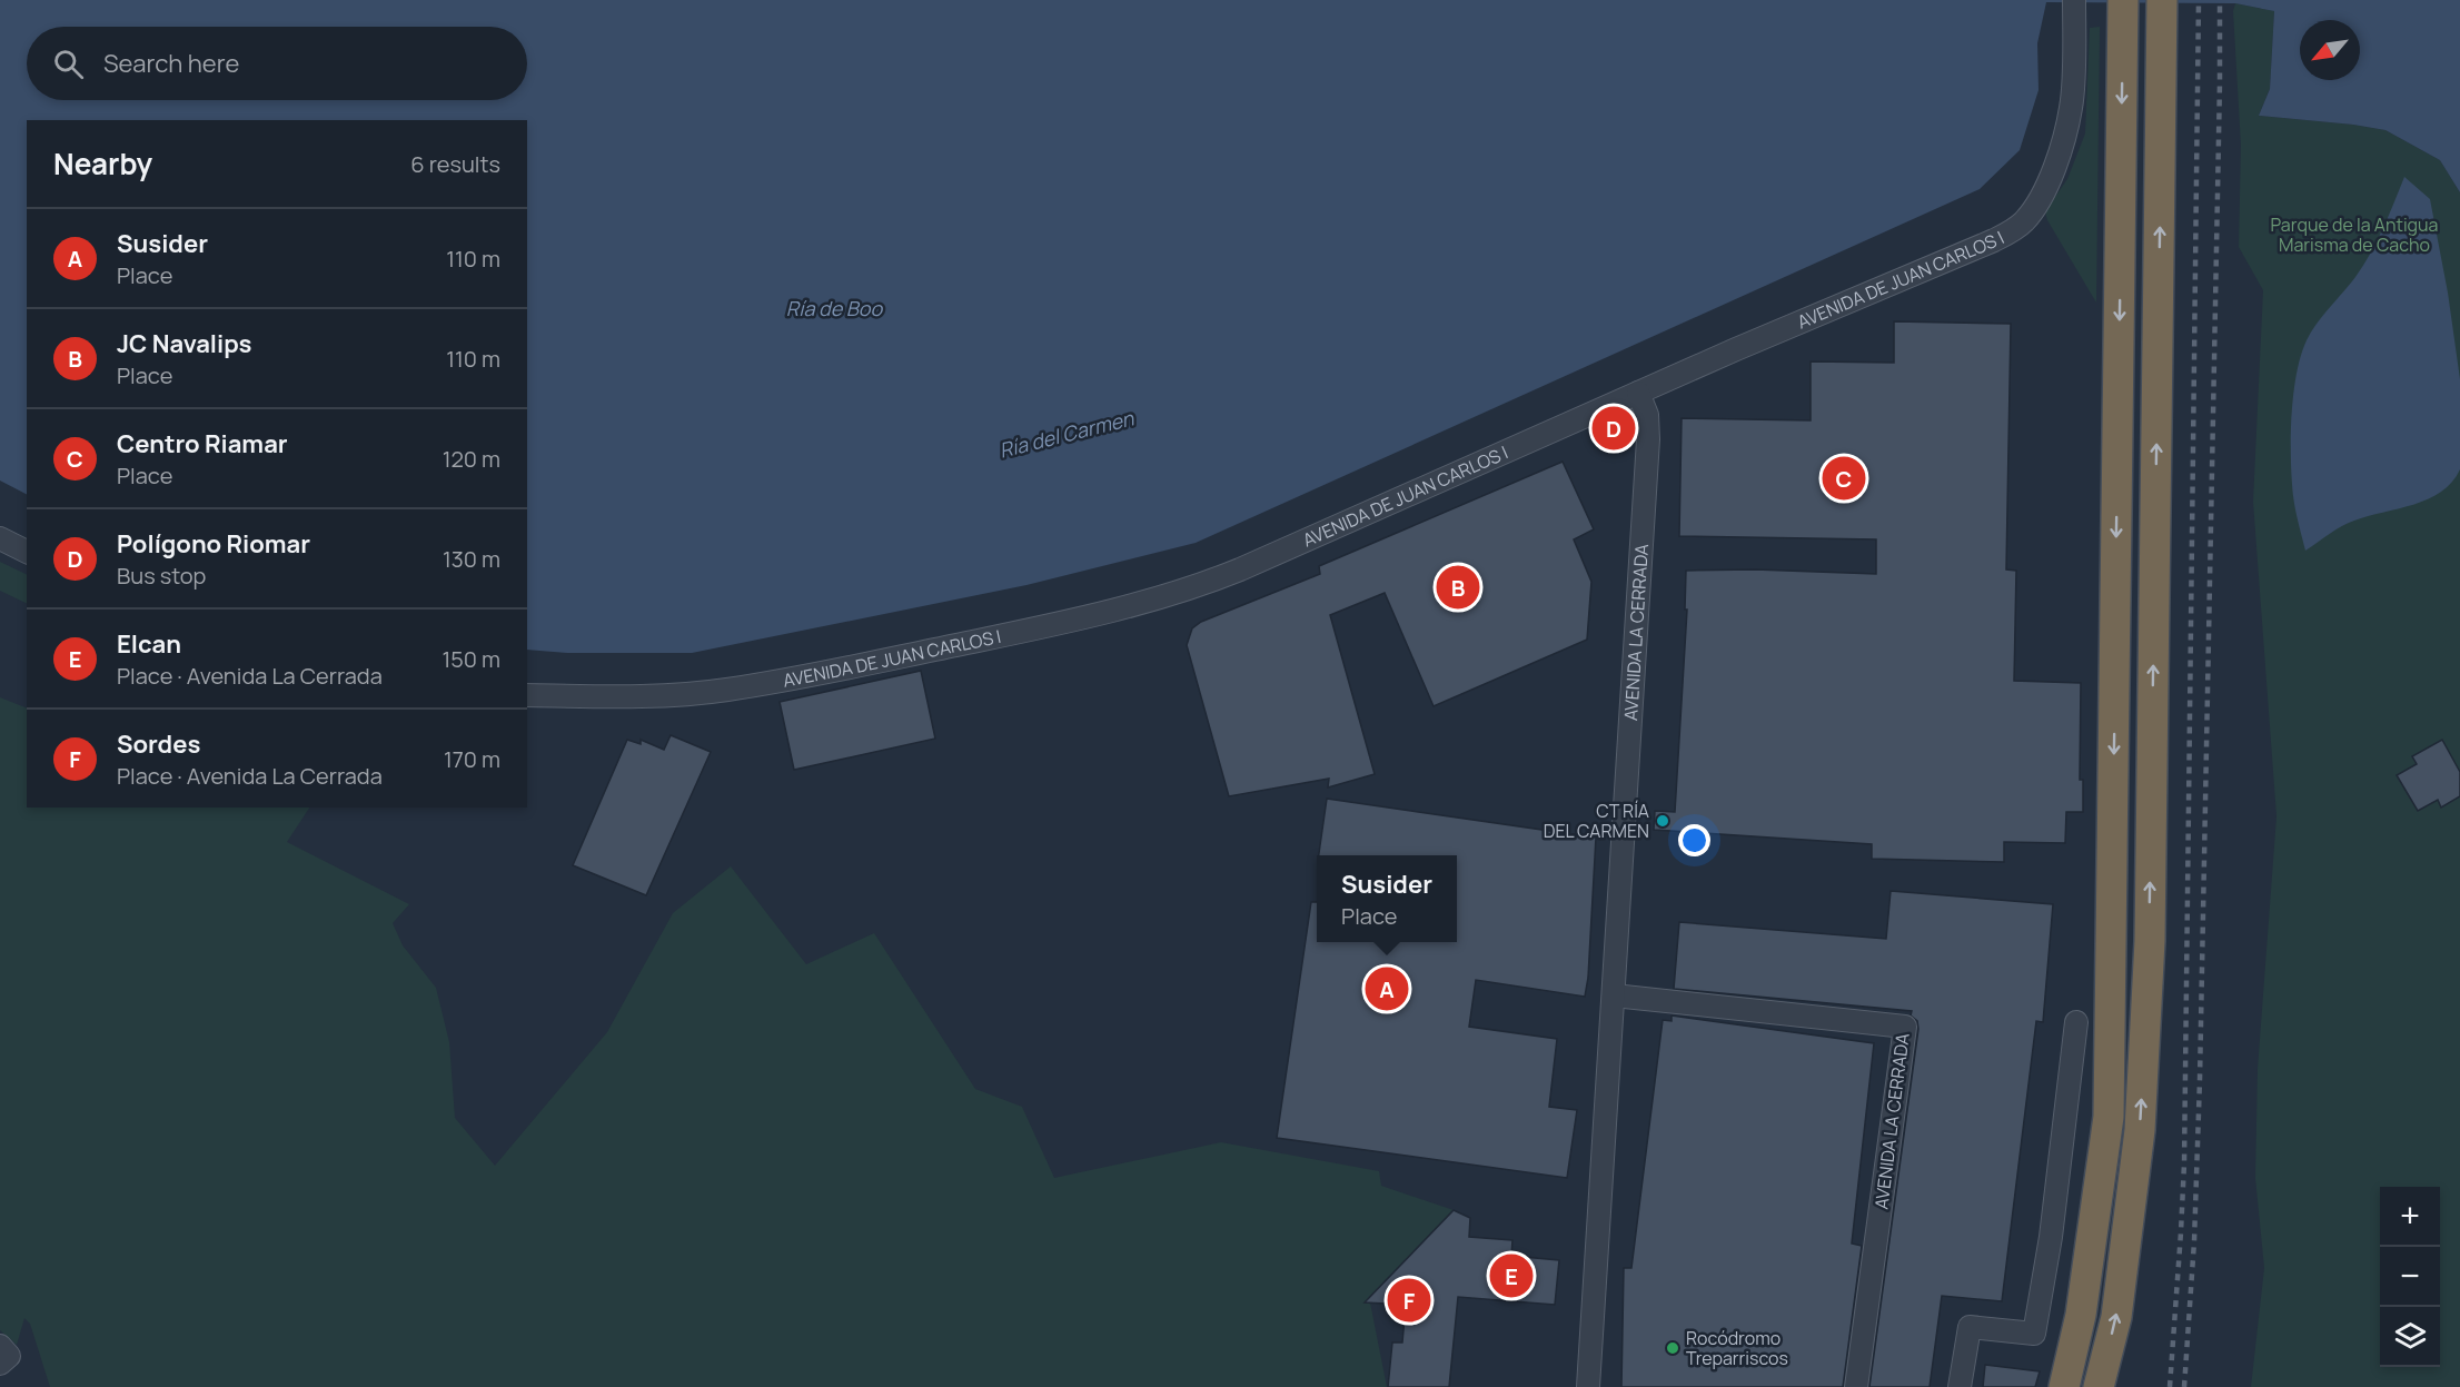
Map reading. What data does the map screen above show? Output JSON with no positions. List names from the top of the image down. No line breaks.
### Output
{"streets":{"street":["AVENIDA DE JUAN CARLOS I","AVENIDA LA CERRADA"]},"crossings":[["AVENIDA DE JUAN CARLOS I","AVENIDA LA CERRADA"]],"water":["Ría de Boo","Ría del Carmen"],"parks":["Parque de la Antigua Marisma de Cacho"],"places":["CT RÍA DEL CARMEN","Rocódromo Treparriscos"],"north":"bottom left","page":{"search":"Search here","heading":["Nearby","6 results"],"list":[{"mark":"A","name":"Susider","note":"Place","value":"110 m"},{"mark":"B","name":"JC Navalips","note":"Place","value":"110 m"},{"mark":"C","name":"Centro Riamar","note":"Place","value":"120 m"},{"mark":"D","name":"Polígono Riomar","note":"Bus stop","value":"130 m"},{"mark":"E","name":"Elcan","note":"Place · Avenida La Cerrada","value":"150 m"},{"mark":"F","name":"Sordes","note":"Place · Avenida La Cerrada","value":"170 m"}],"pins":["D","C","B","A","E","F"],"popup":["Susider","Place"],"map_buttons":["+","−"]}}
